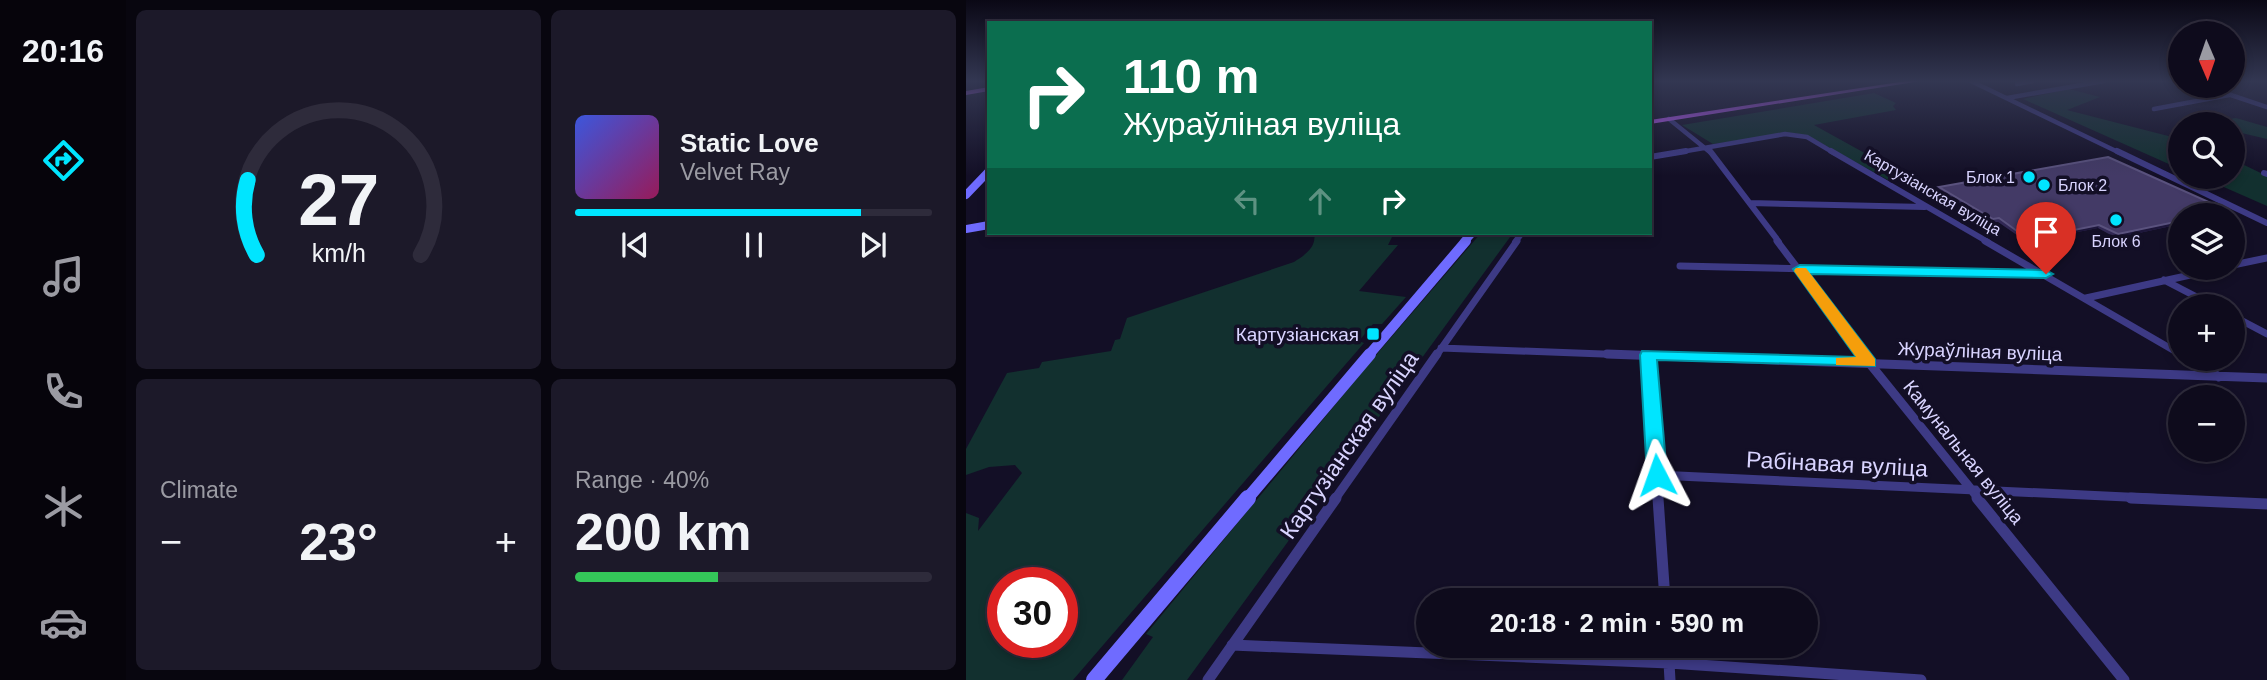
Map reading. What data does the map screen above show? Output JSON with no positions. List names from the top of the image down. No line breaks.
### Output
{"streets":{"street":["Картузіанская вуліца","Жураўліная вуліца","Камунальная вуліца","Рабінавая вуліца"]},"crossings":[["Картузіанская вуліца","Жураўліная вуліца"],["Картузіанская вуліца","Камунальная вуліца"],["Жураўліная вуліца","Камунальная вуліца"],["Камунальная вуліца","Рабінавая вуліца"]],"places":{"other":["Блок 1","Блок 2","Блок 6"],"transit":["Картузіанская"]},"north":"bottom","page":{"tabs":"20:16","map_buttons":["+","−"],"turn":["110 m","Жураўліная вуліца"],"song":["Static Love","Velvet Ray"],"tile":["Climate",["Range · 40%","200 km"]],"heat":["−","23°","+"],"limit":"30","trip":"20:18 · 2 min · 590 m","gauge":["27","km/h"]}}
